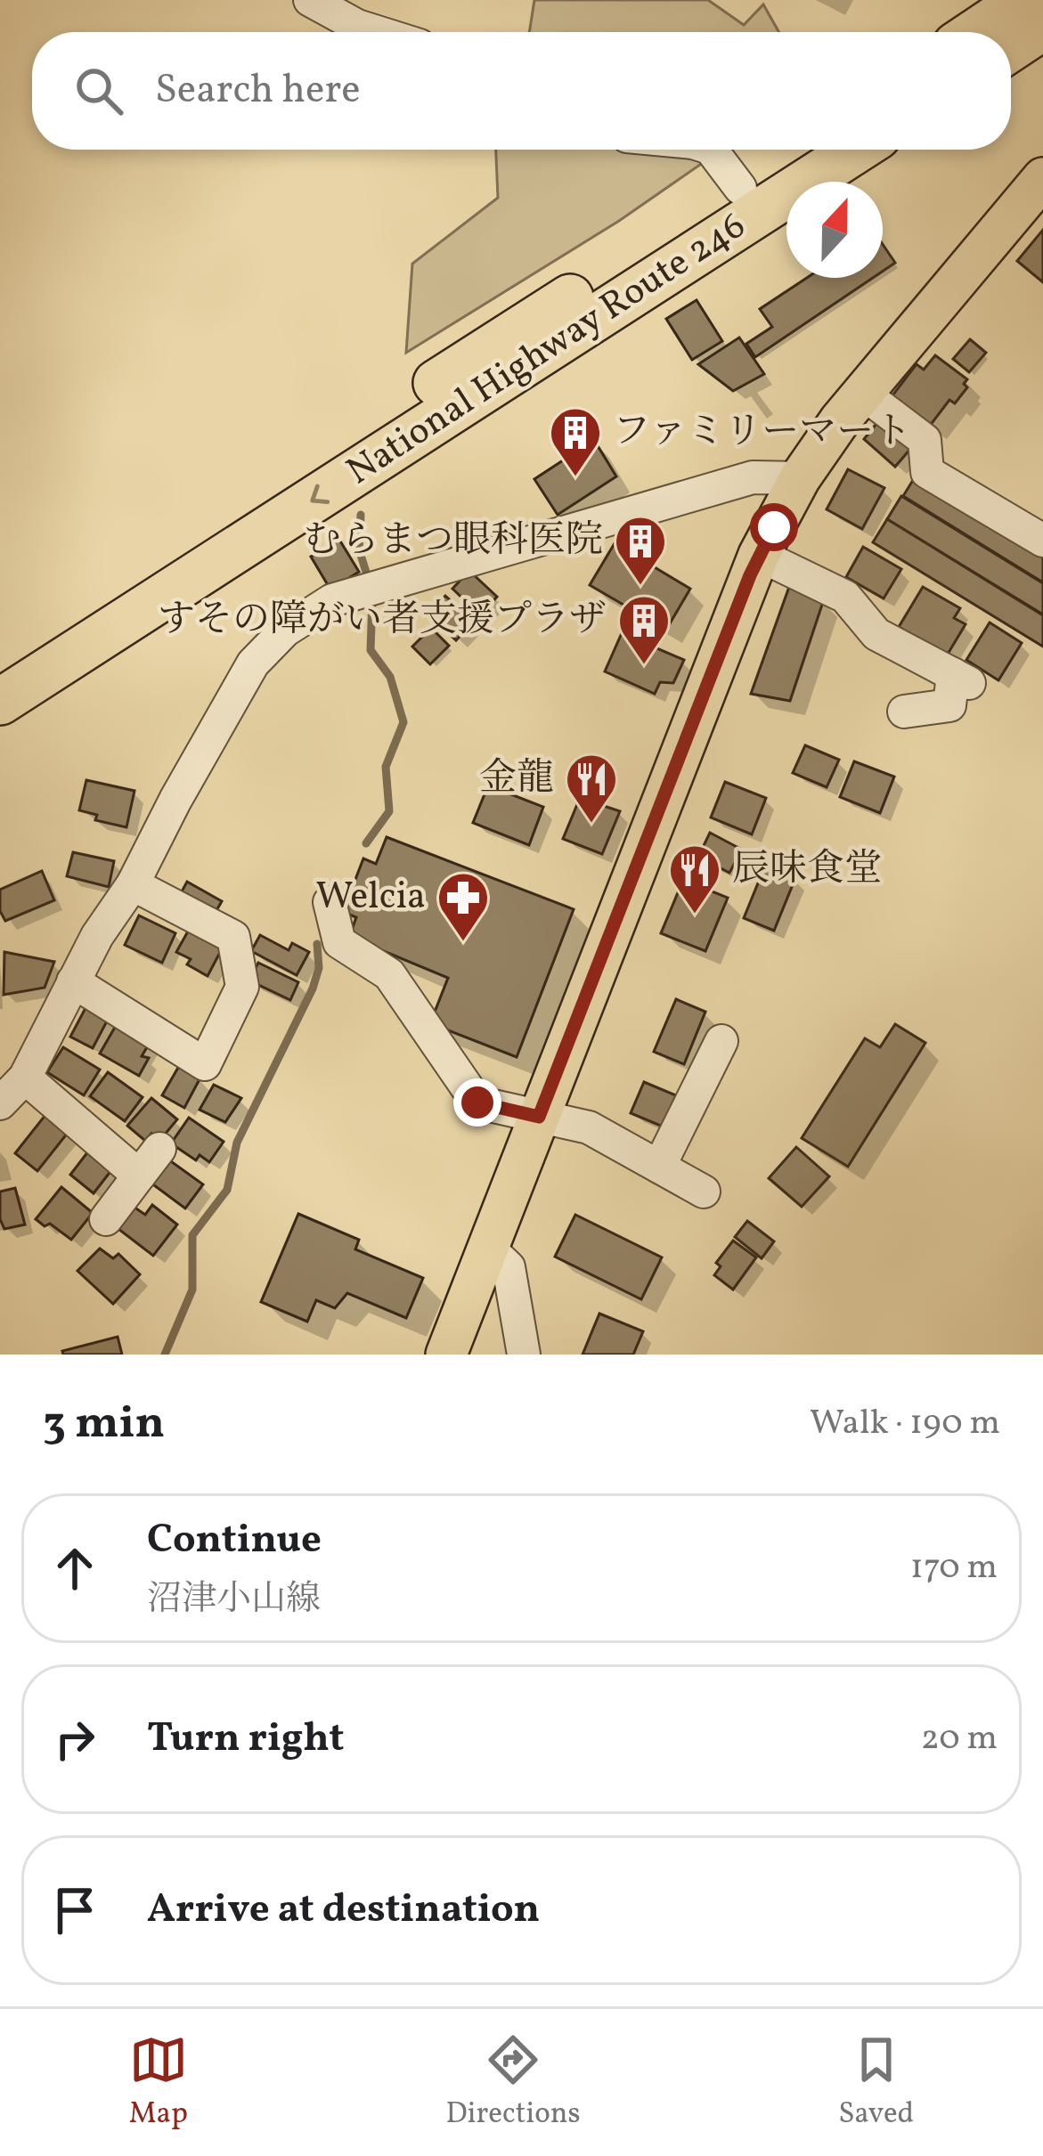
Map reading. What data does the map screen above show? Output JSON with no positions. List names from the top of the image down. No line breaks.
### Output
{"streets":{"highway":["National Highway Route 246"]},"places":{"building":["ファミリーマート","むらまつ眼科医院","すその障がい者支援プラザ"],"restaurant":["金龍","辰味食堂"],"pharmacy":["Welcia"]},"north":"top","page":{"search":"Search here","heading":["3 min","Walk · 190 m"],"list":[["Continue","沼津小山線","170 m"],["Turn right","20 m"],"Arrive at destination"],"nav":["Map","Directions","Saved"]}}
